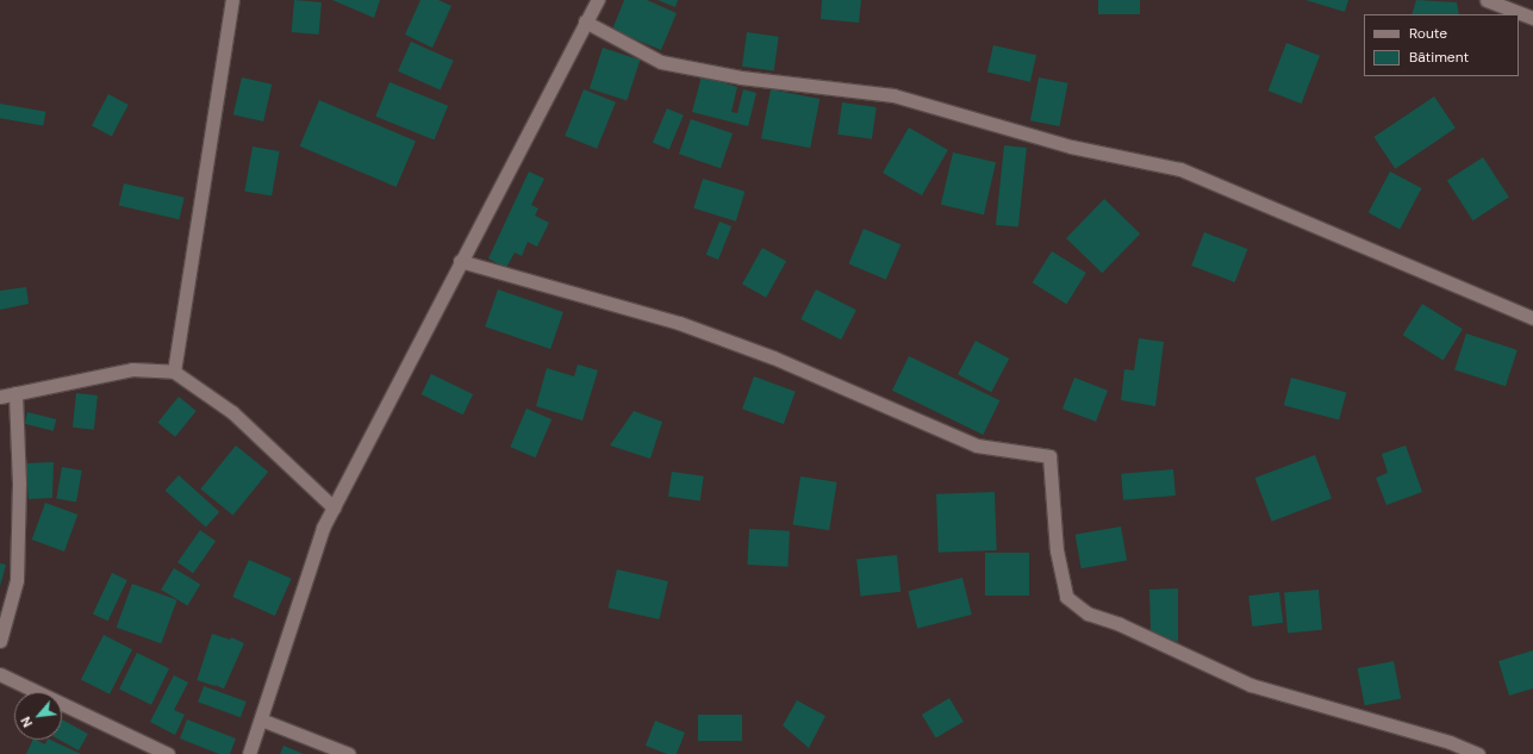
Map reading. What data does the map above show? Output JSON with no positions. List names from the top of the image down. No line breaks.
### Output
{"legend":["Route","Bâtiment"],"north":"bottom left"}
